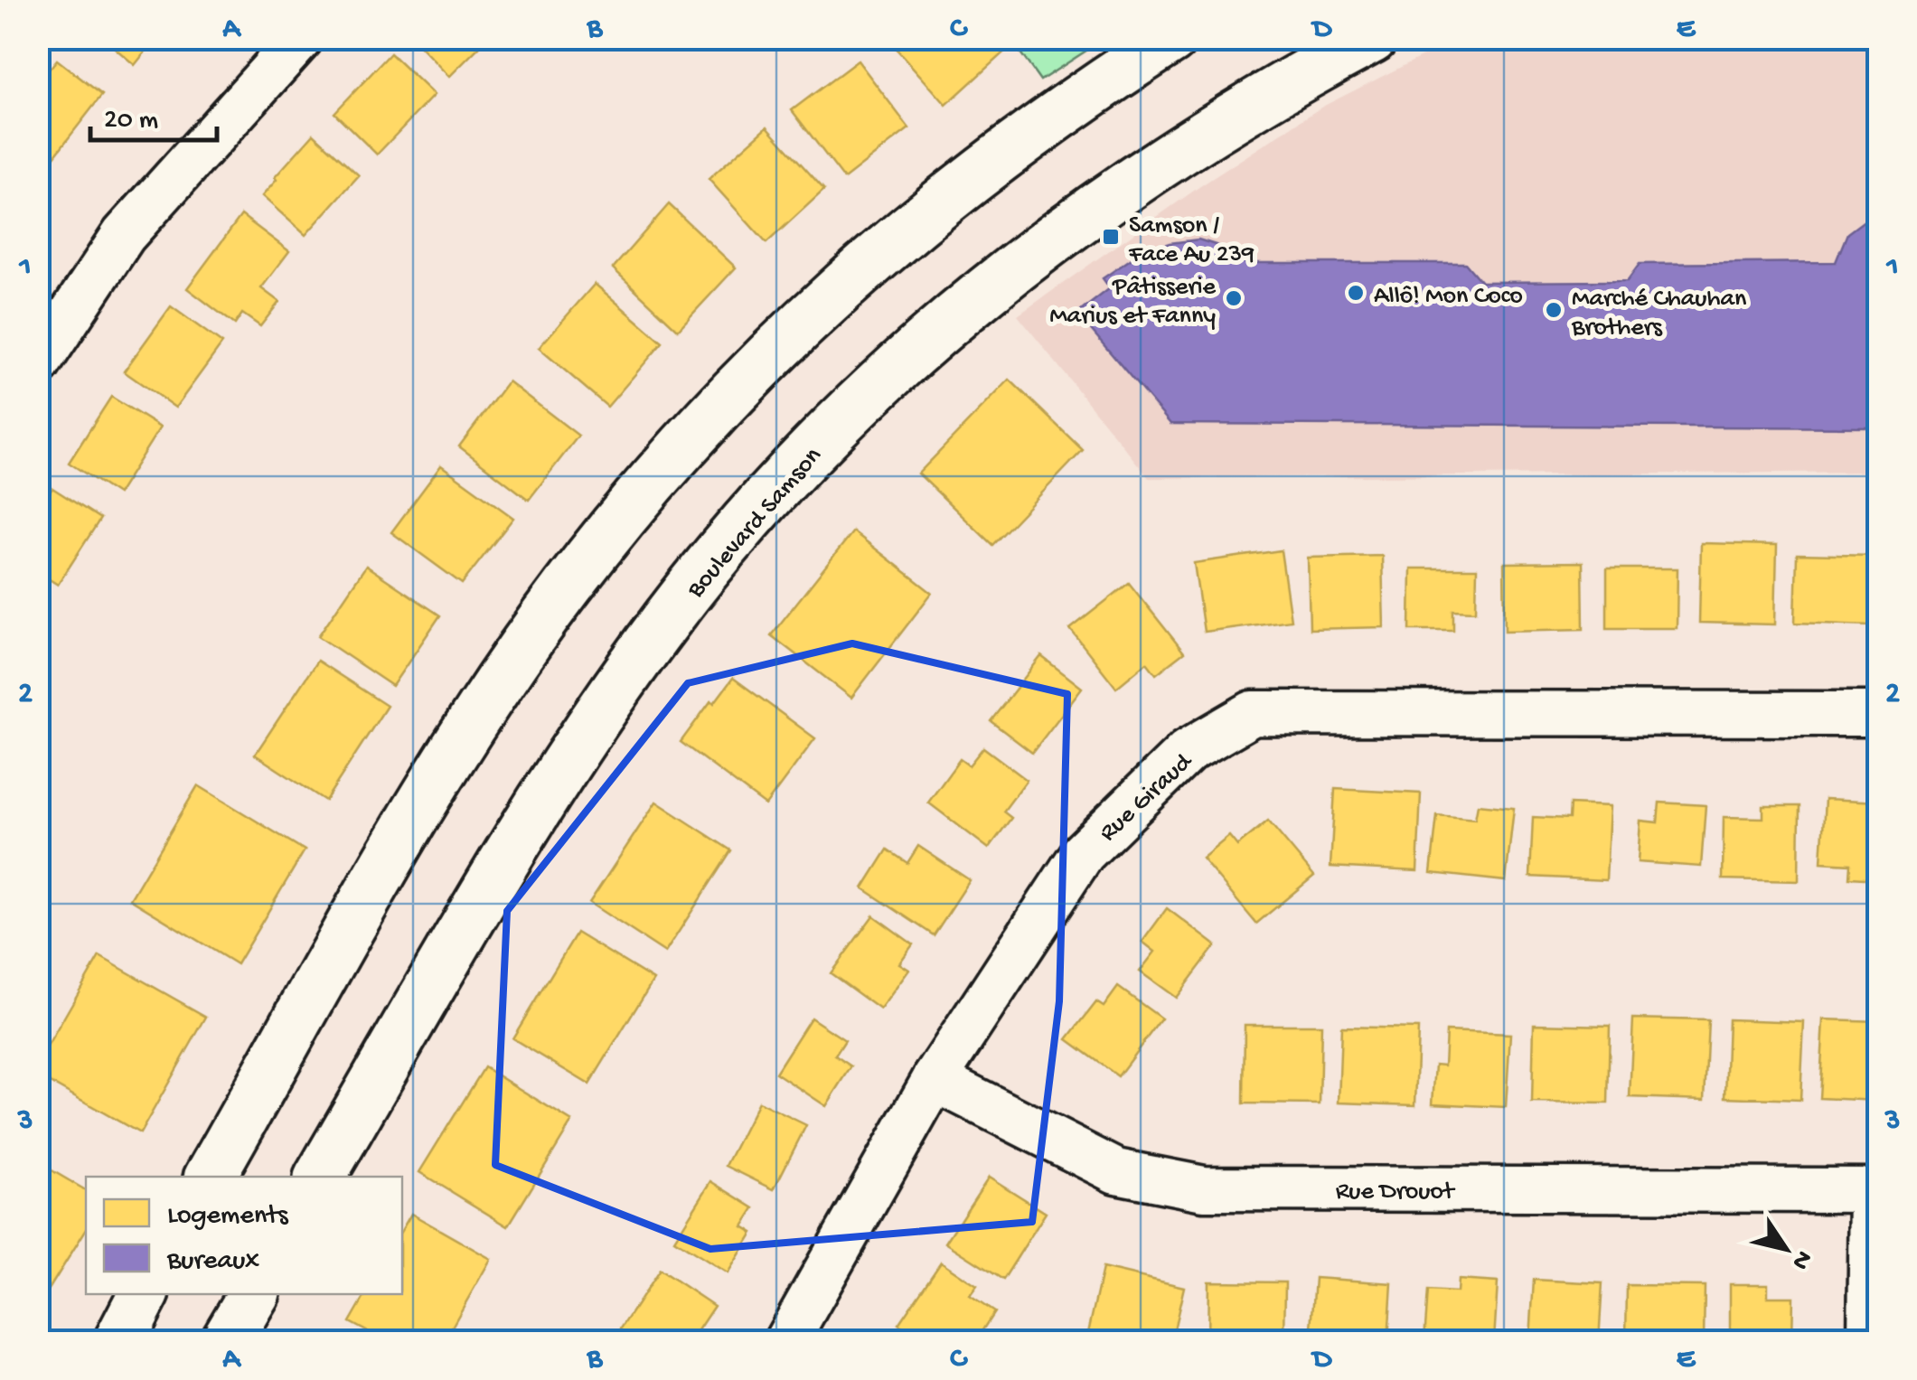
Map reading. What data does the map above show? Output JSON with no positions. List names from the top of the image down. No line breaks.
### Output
{"streets":{"street":["Boulevard Samson","Rue Giraud","Rue Drouot"]},"crossings":[["Rue Giraud","Rue Drouot"]],"places":{"transit":["Samson / Face Au 239"],"other":["Allô! Mon Coco","Pâtisserie Marius et Fanny","Marché Chauhan Brothers"]},"legend":["Logements","Bureaux"],"scale_bar":"20 m","north":"bottom right","grid":{"columns":["A","B","C","D","E"],"rows":["1","2","3"]}}
